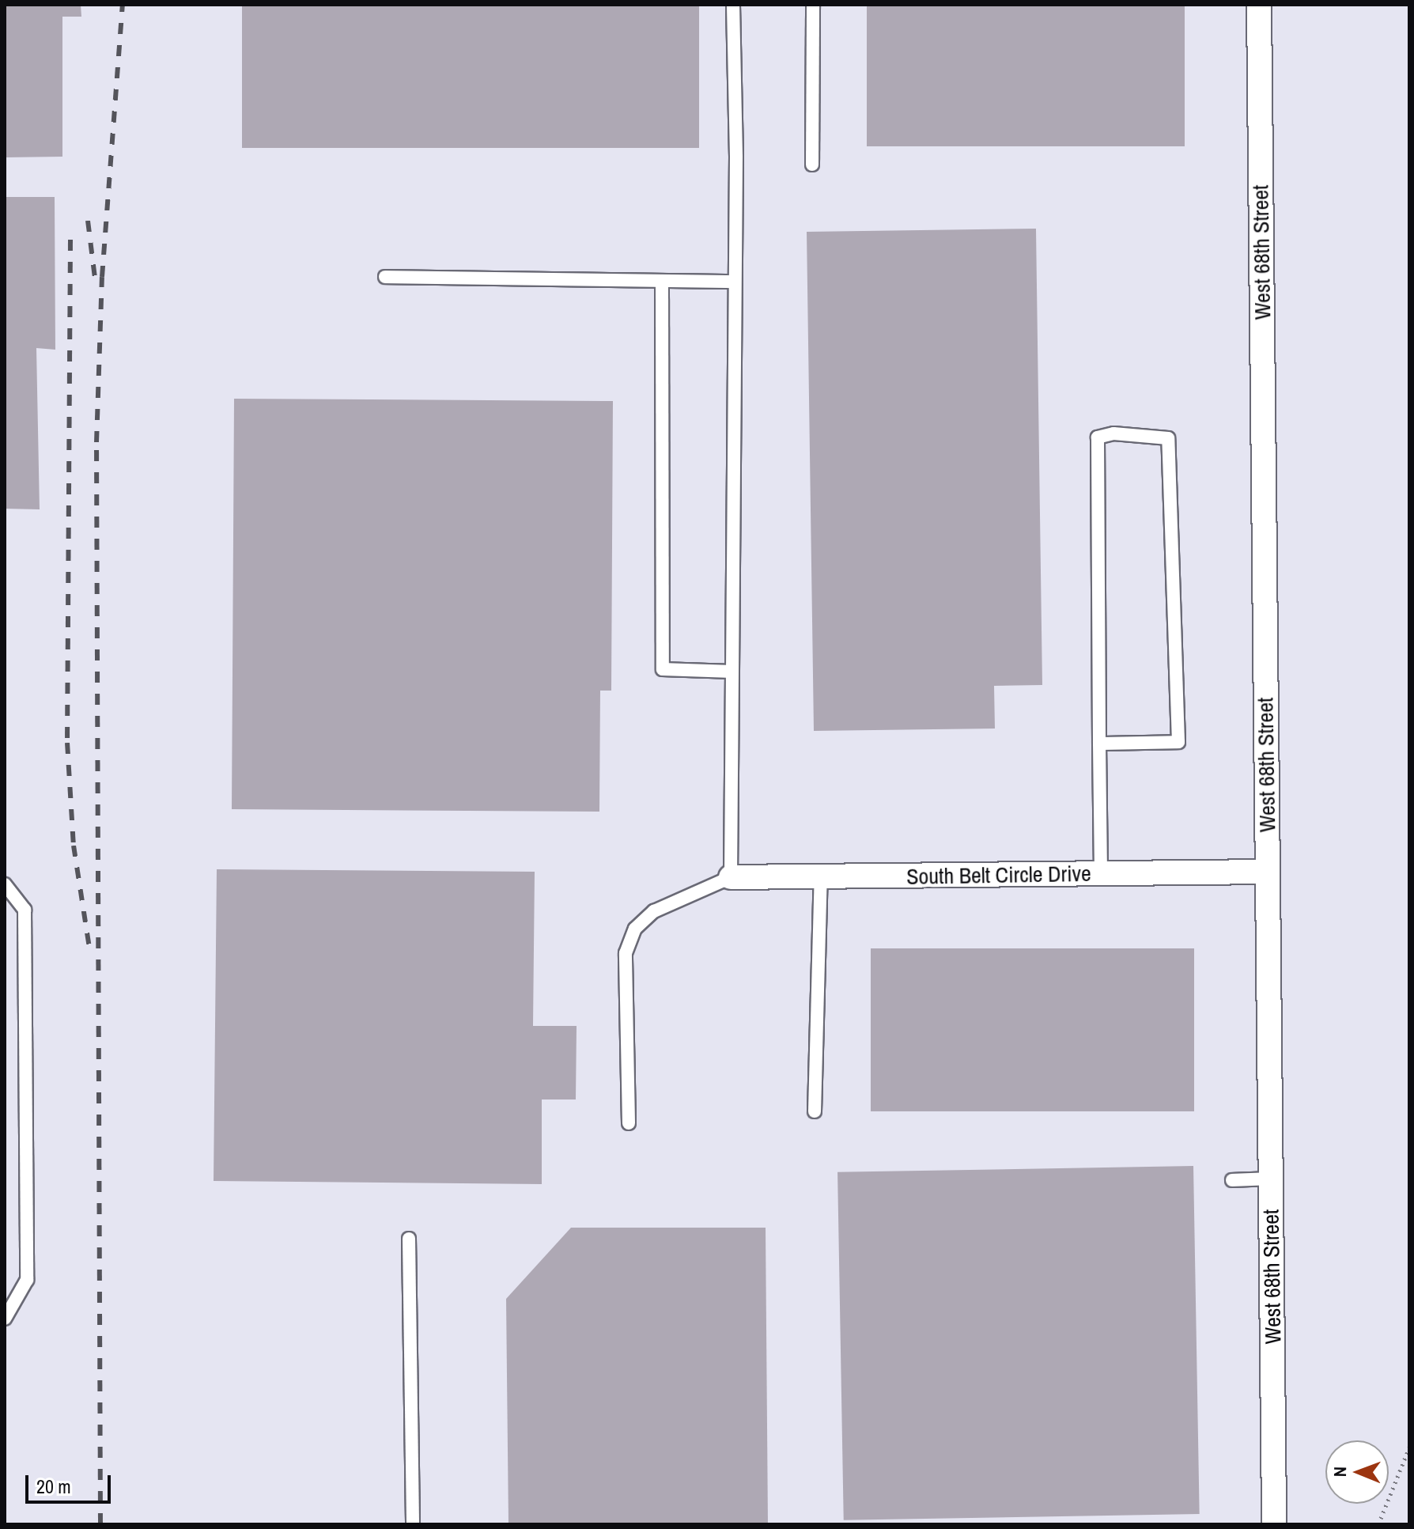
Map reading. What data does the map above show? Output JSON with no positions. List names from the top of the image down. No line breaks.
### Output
{"streets":{"street":["West 68th Street","South Belt Circle Drive"]},"crossings":[["West 68th Street","South Belt Circle Drive"]],"scale_bar":"20 m","north":"left"}
